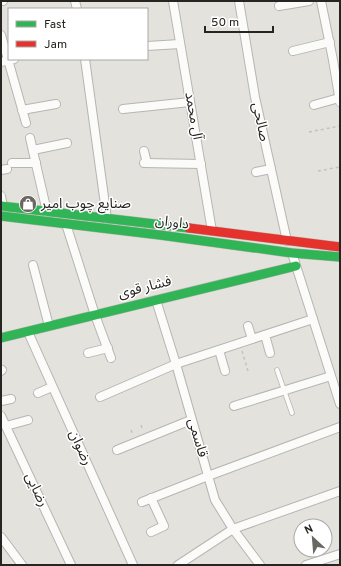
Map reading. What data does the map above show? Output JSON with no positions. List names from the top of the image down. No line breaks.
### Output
{"streets":{"main road":["داوران","فشار قوی"],"street":["آل محمد","صالحی","قاسمی","رضوان","رضایی"]},"crossings":[["آل محمد","داوران"],["صالحی","داوران"],["فشار قوی","قاسمی"],["فشار قوی","رضوان"]],"places":{"shop":["صنایع چوب امیر"]},"legend":["Fast","Jam"],"scale_bar":"50 m","north":"top left"}
